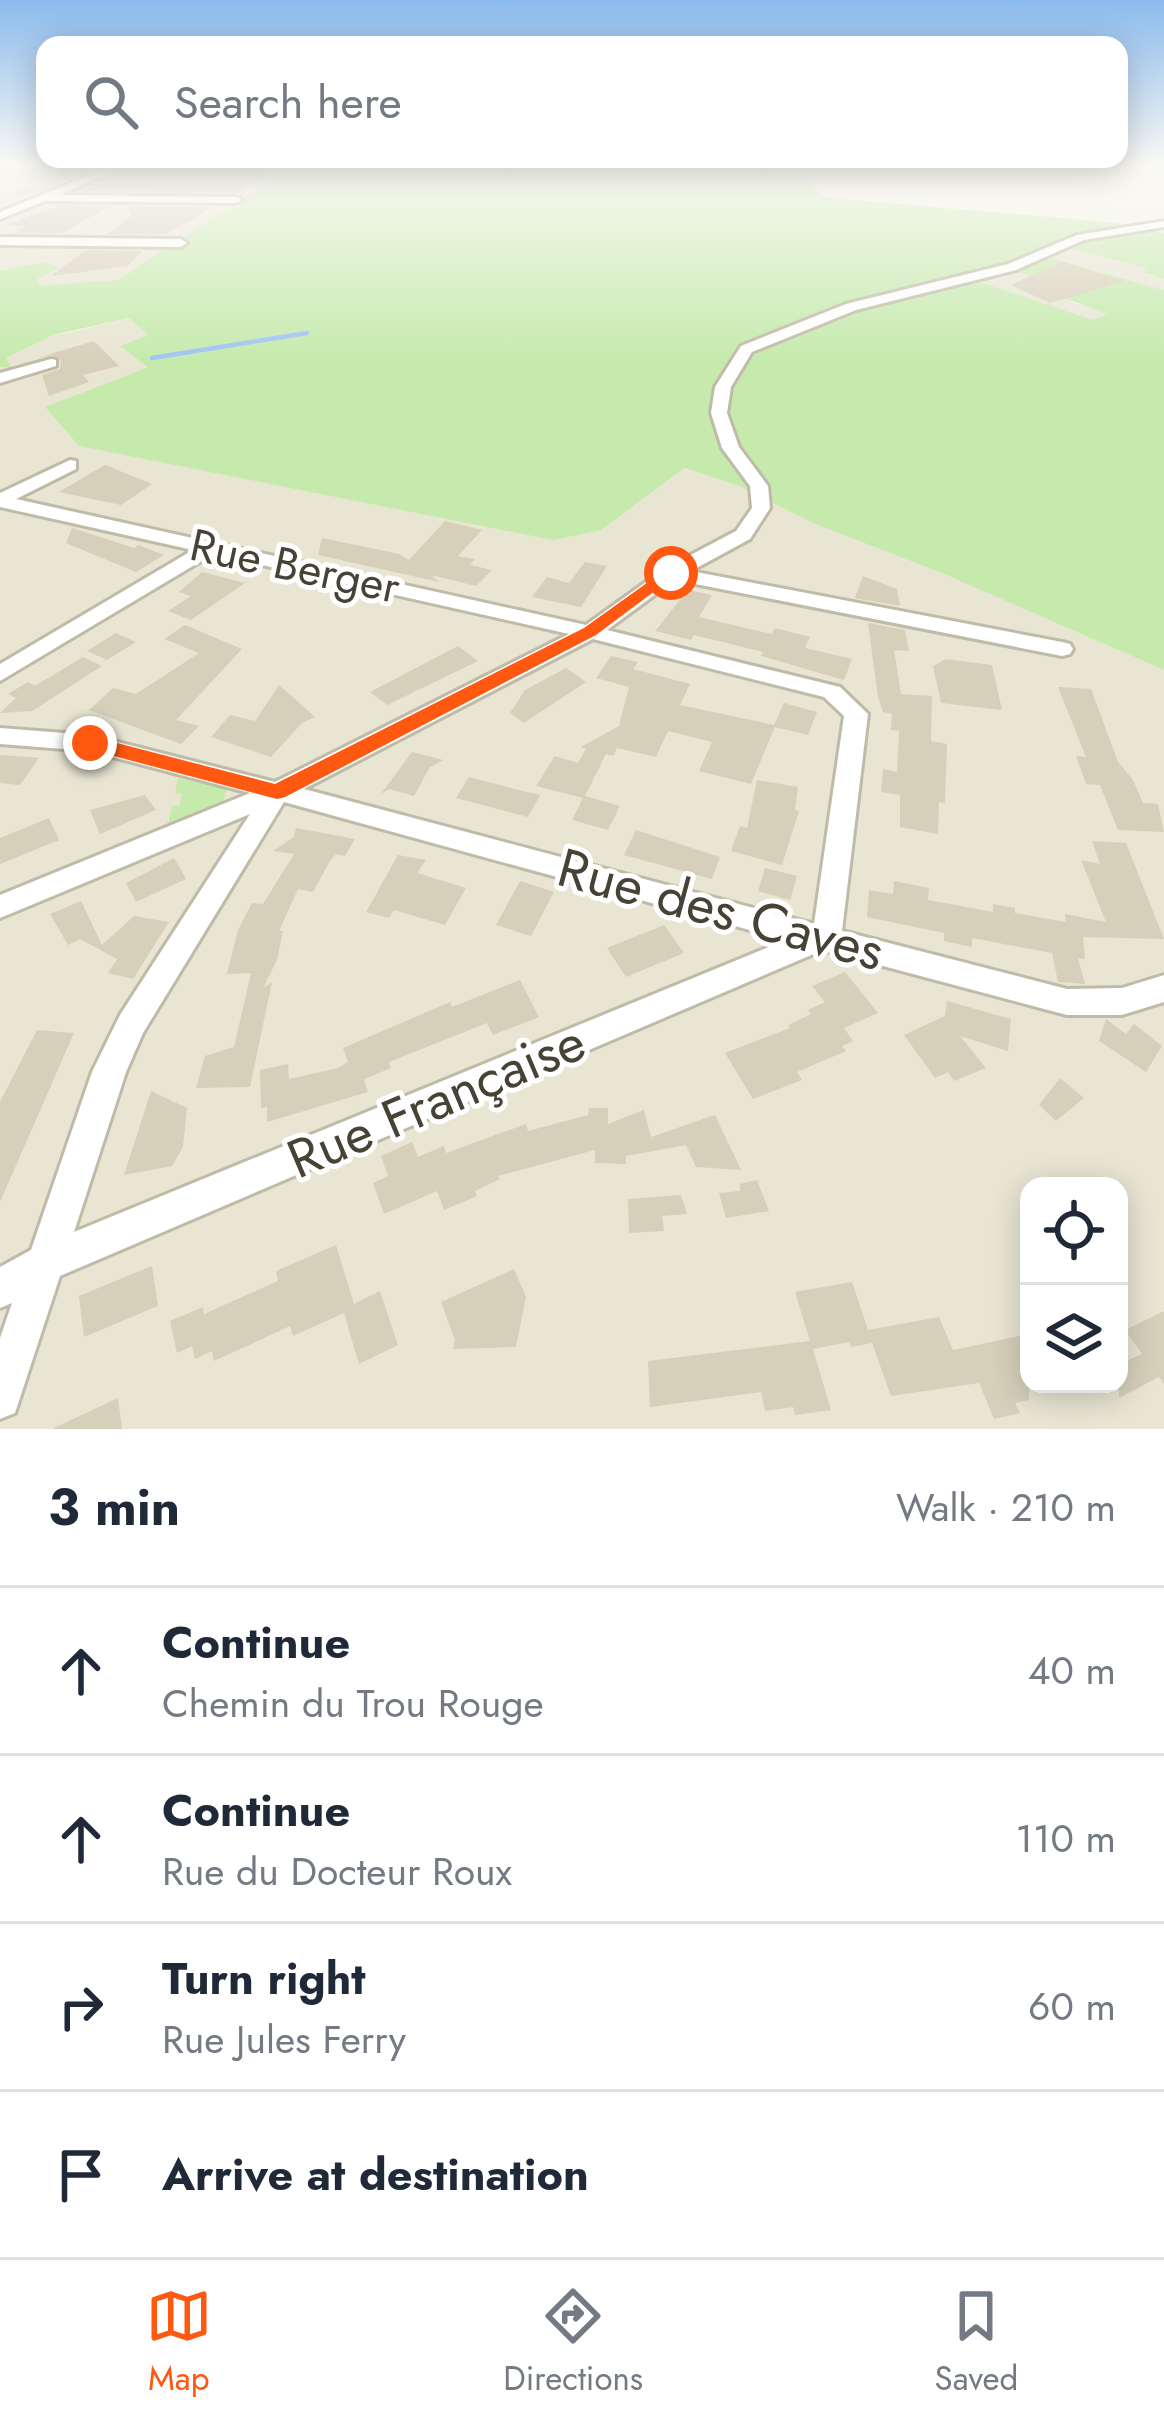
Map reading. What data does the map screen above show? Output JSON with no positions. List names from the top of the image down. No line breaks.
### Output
{"streets":{"street":["Rue Berger","Rue des Caves","Rue Française"]},"crossings":[["Rue Berger","Rue des Caves"],["Rue Berger","Rue Française"],["Rue des Caves","Rue Française"]],"page":{"search":"Search here","heading":["3 min","Walk · 210 m"],"list":[["Continue","Chemin du Trou Rouge","40 m"],["Continue","Rue du Docteur Roux","110 m"],["Turn right","Rue Jules Ferry","60 m"],"Arrive at destination"],"nav":["Map","Directions","Saved"]}}
